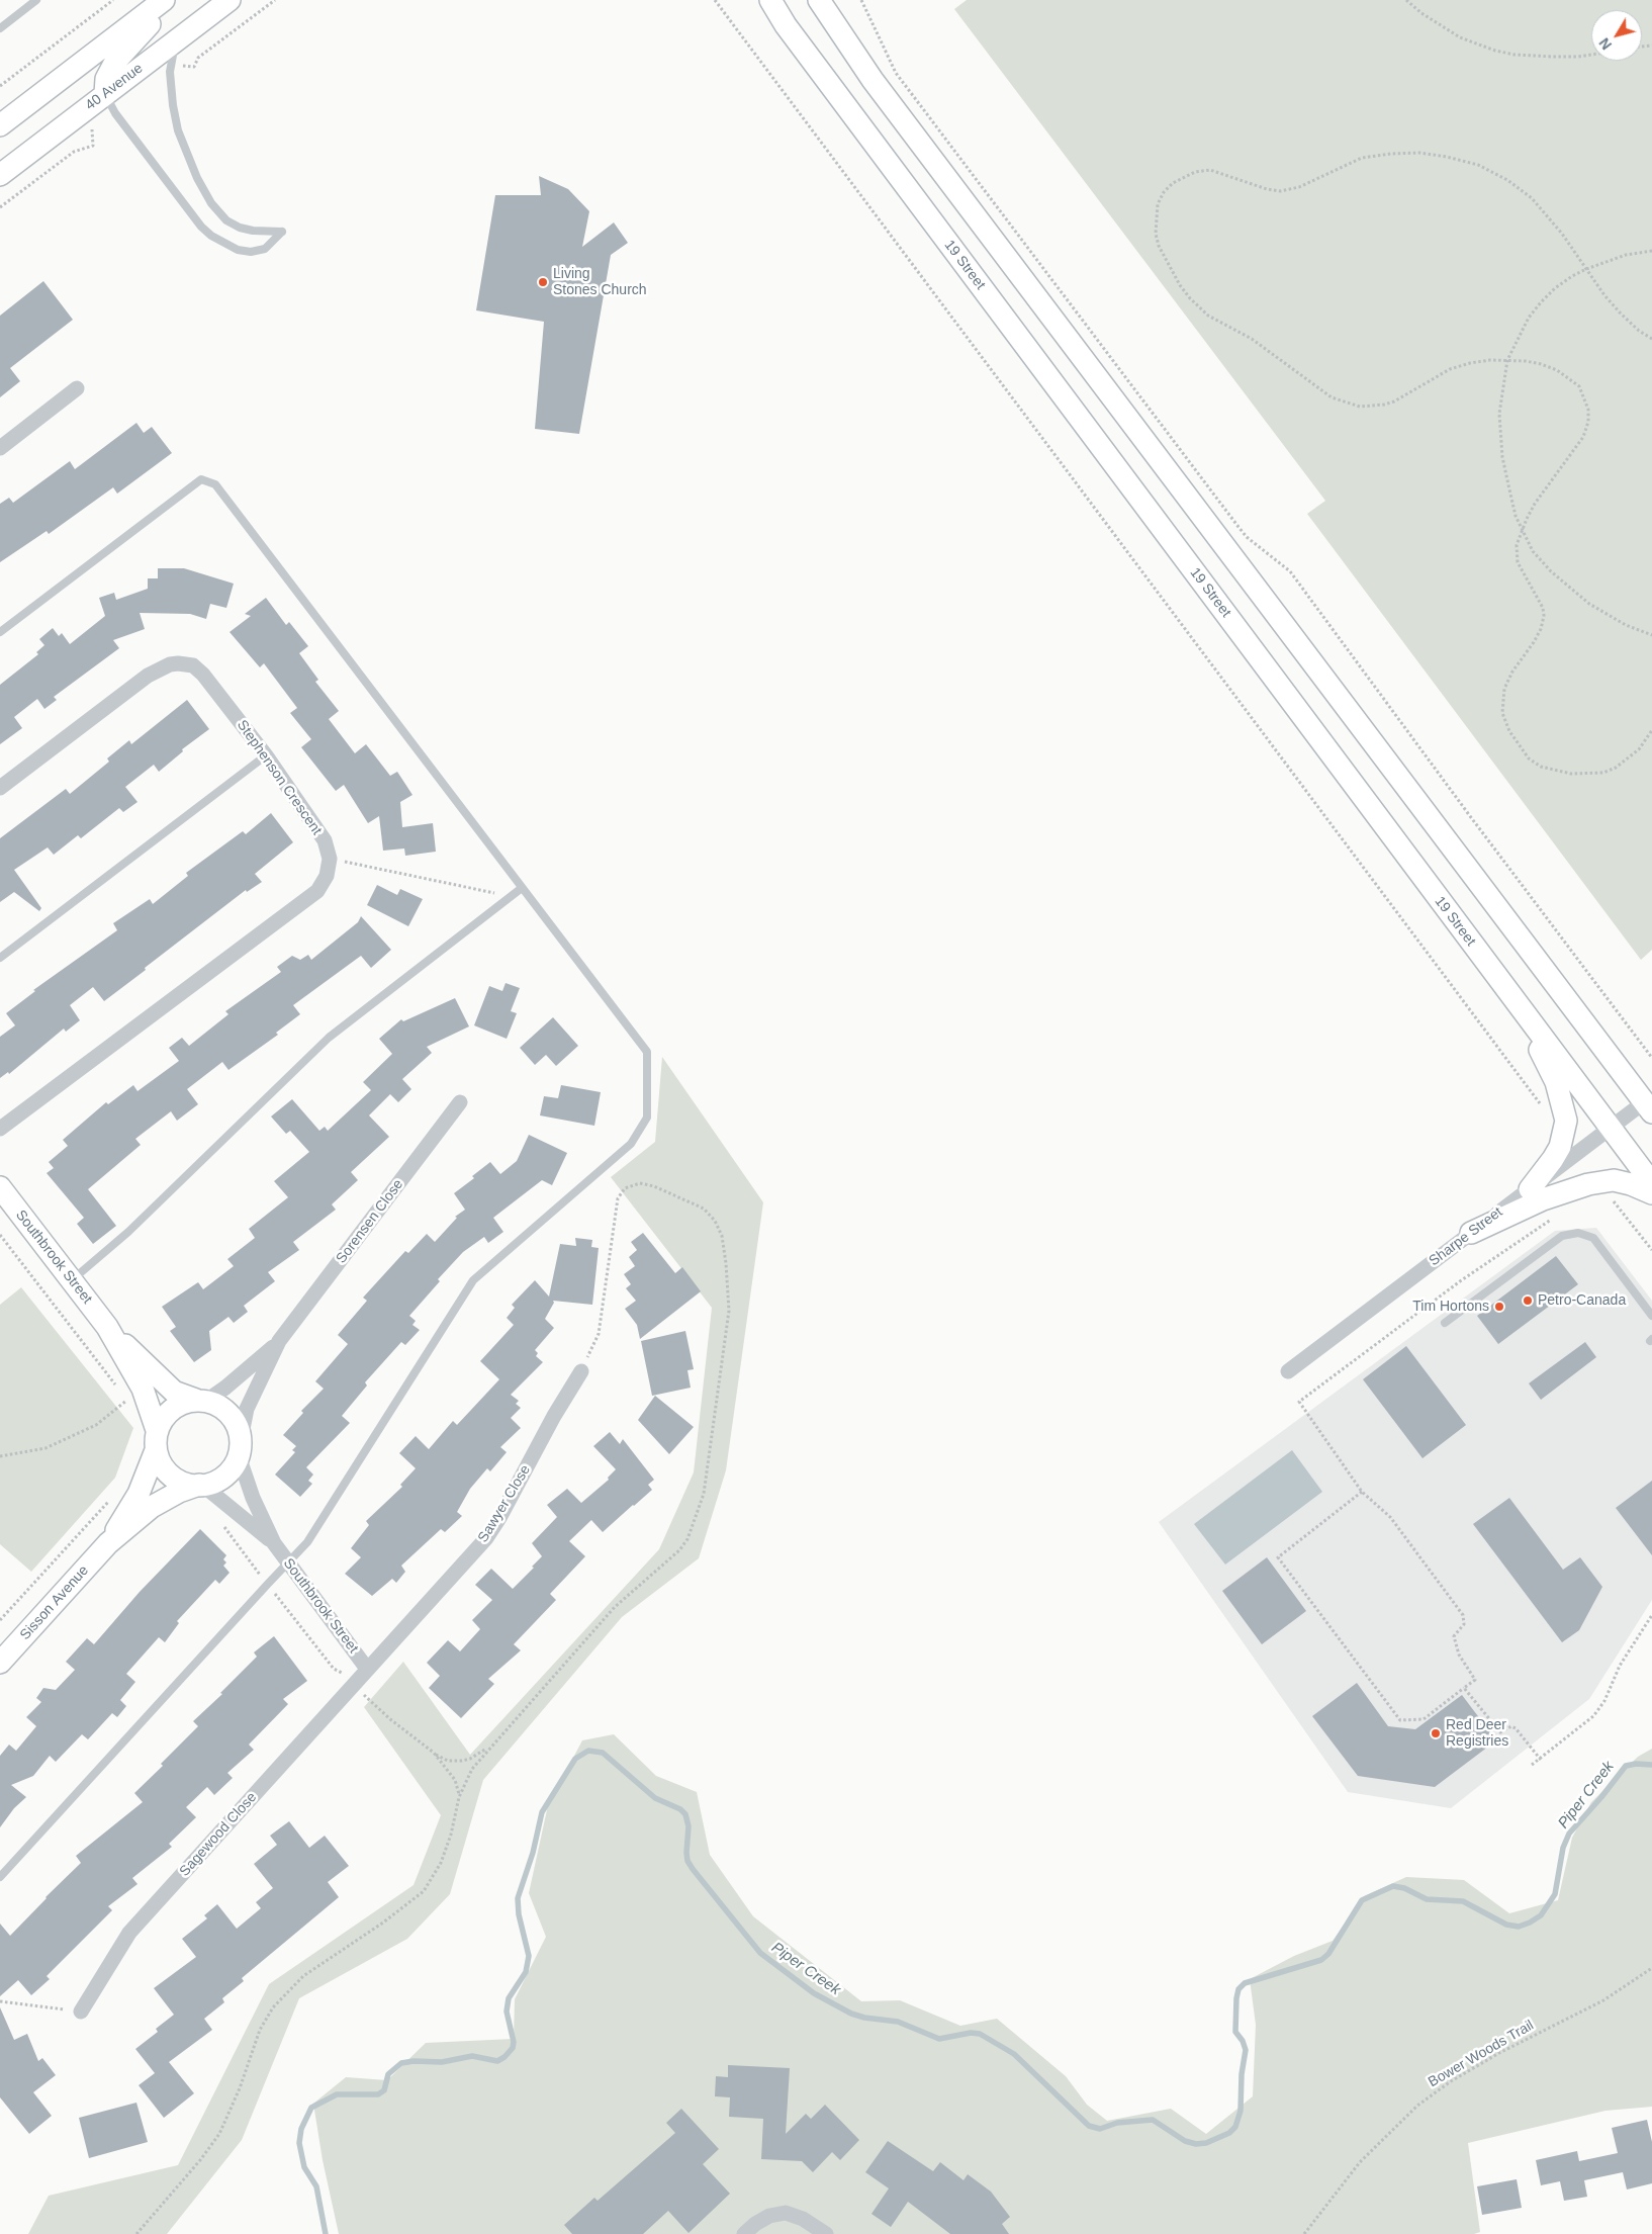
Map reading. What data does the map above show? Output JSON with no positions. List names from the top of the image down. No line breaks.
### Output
{"streets":{"main road":["40 Avenue","19 Street","Southbrook Street","Sisson Avenue"],"street":["Stephenson Crescent","Sorensen Close","Sharpe Street","Sawyer Close","Sagewood Close"],"path":["Bower Woods Trail"]},"crossings":[["19 Street","Sharpe Street"],["Sorensen Close","Southbrook Street"],["Sorensen Close","Sisson Avenue"],["Southbrook Street","Sawyer Close"],["Southbrook Street","Sisson Avenue"],["Southbrook Street","Sagewood Close"],["Sawyer Close","Sagewood Close"]],"water":["Piper Creek"],"places":["Living Stones Church","Petro-Canada","Tim Hortons","Red Deer Registries"],"north":"bottom left"}
